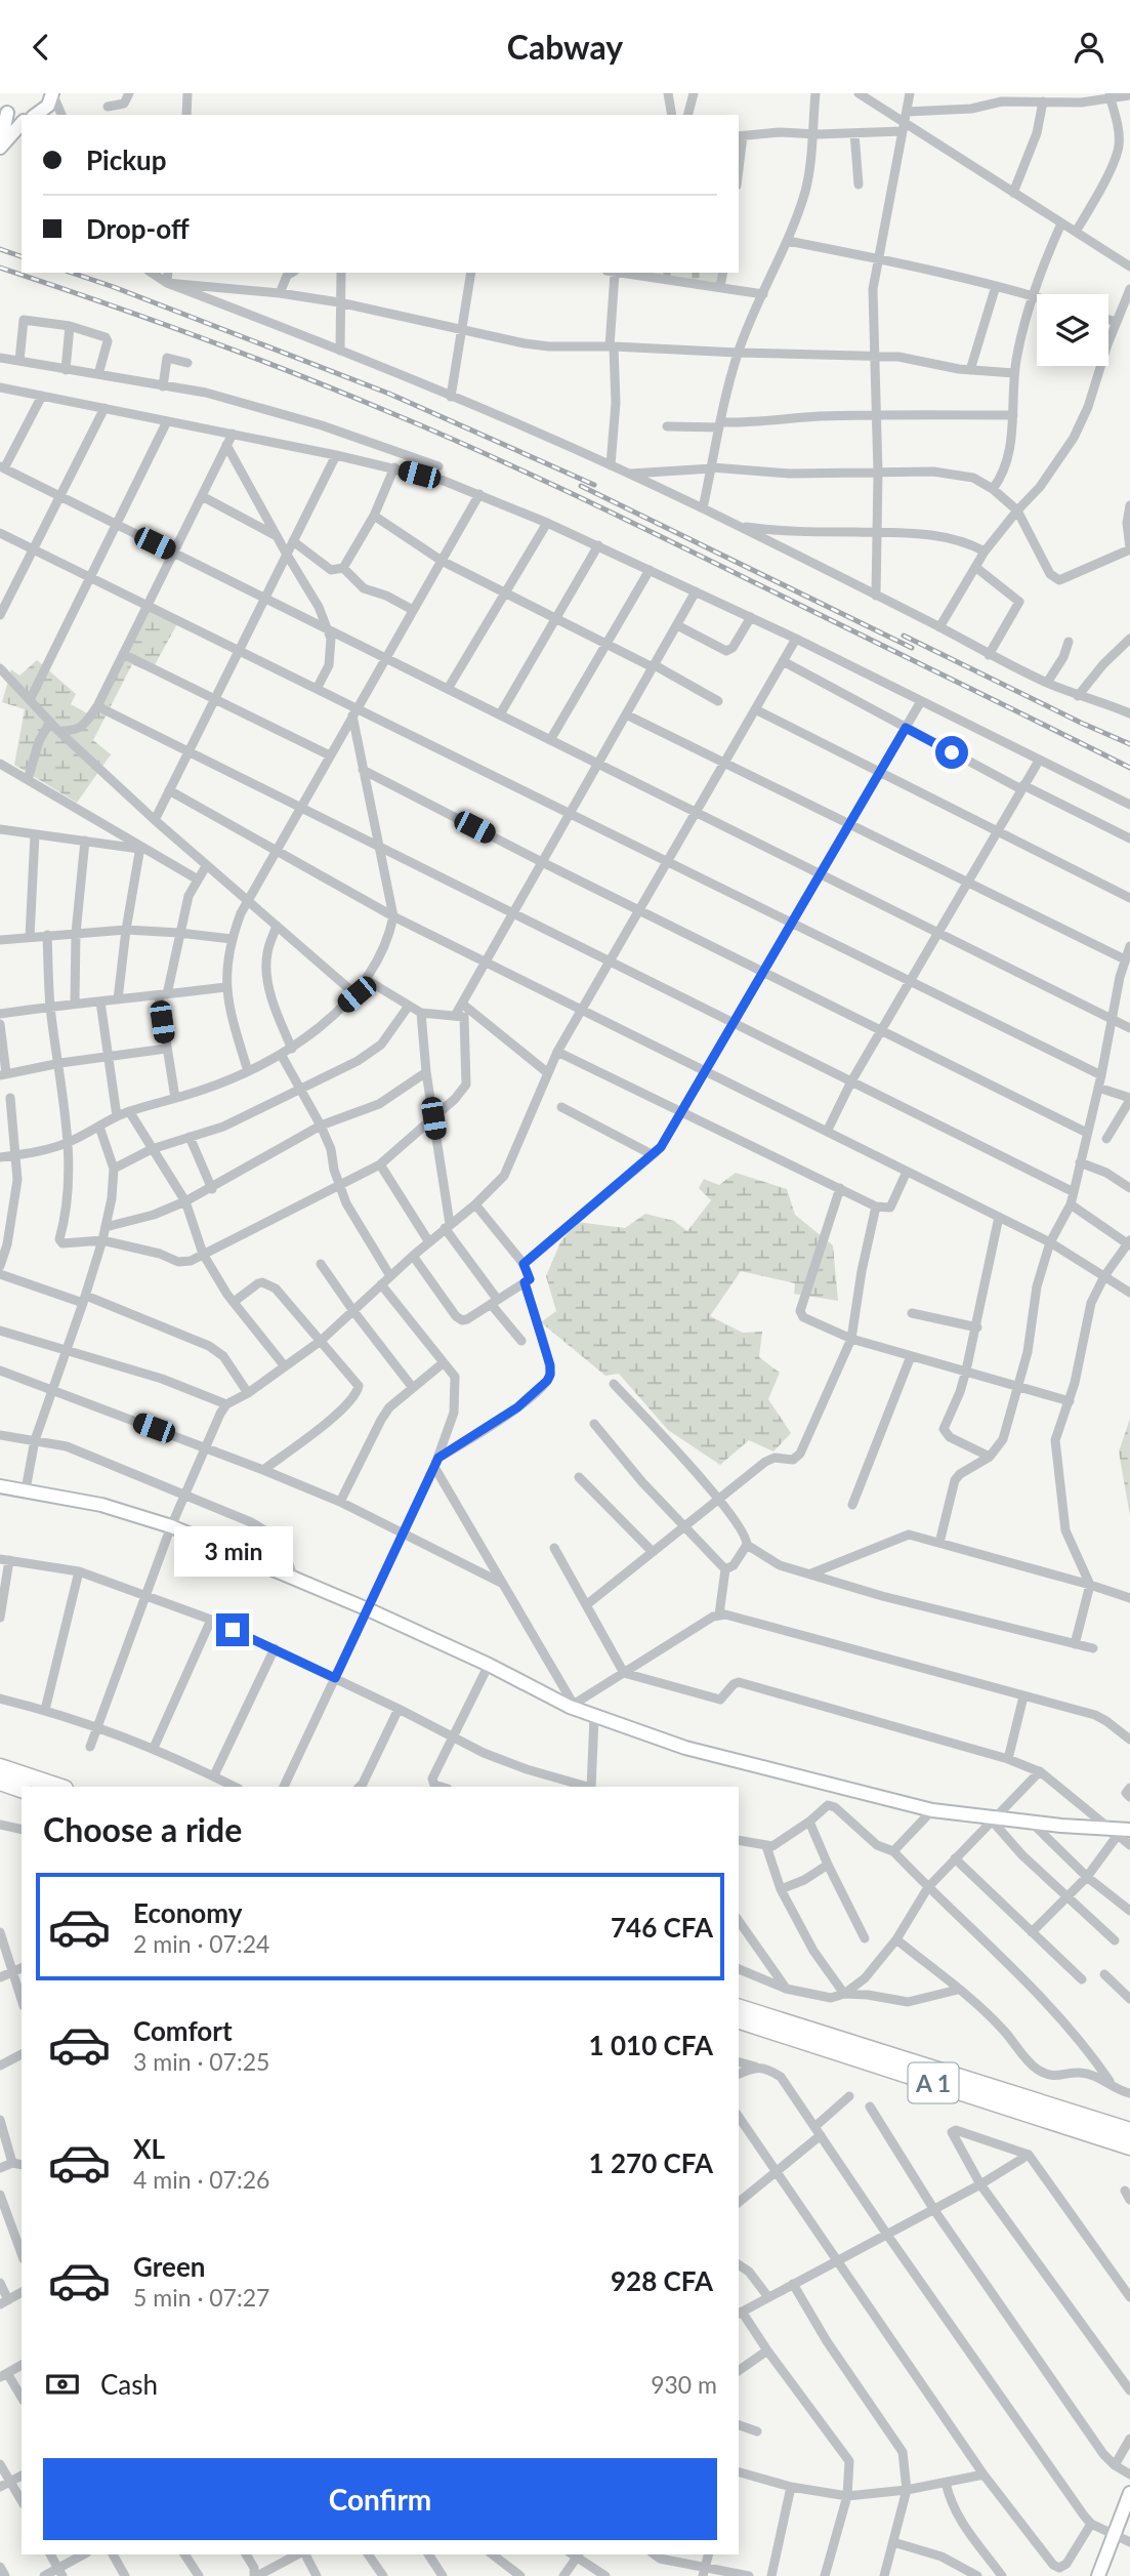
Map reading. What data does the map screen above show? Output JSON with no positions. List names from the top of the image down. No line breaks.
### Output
{"streets":{"highway":["A 1"]},"page":{"header":"Cabway","banner":["Pickup","Drop-off"],"bubble":"3 min","heading":"Choose a ride","list":[{"name":"Economy","note":"2 min · 07:24","value":"746 CFA"},{"name":"Comfort","note":"3 min · 07:25","value":"1 010 CFA"},{"name":"XL","note":"4 min · 07:26","value":"1 270 CFA"},{"name":"Green","note":"5 min · 07:27","value":"928 CFA"}],"pay":["Cash","930 m"],"buttons":"Confirm"}}
